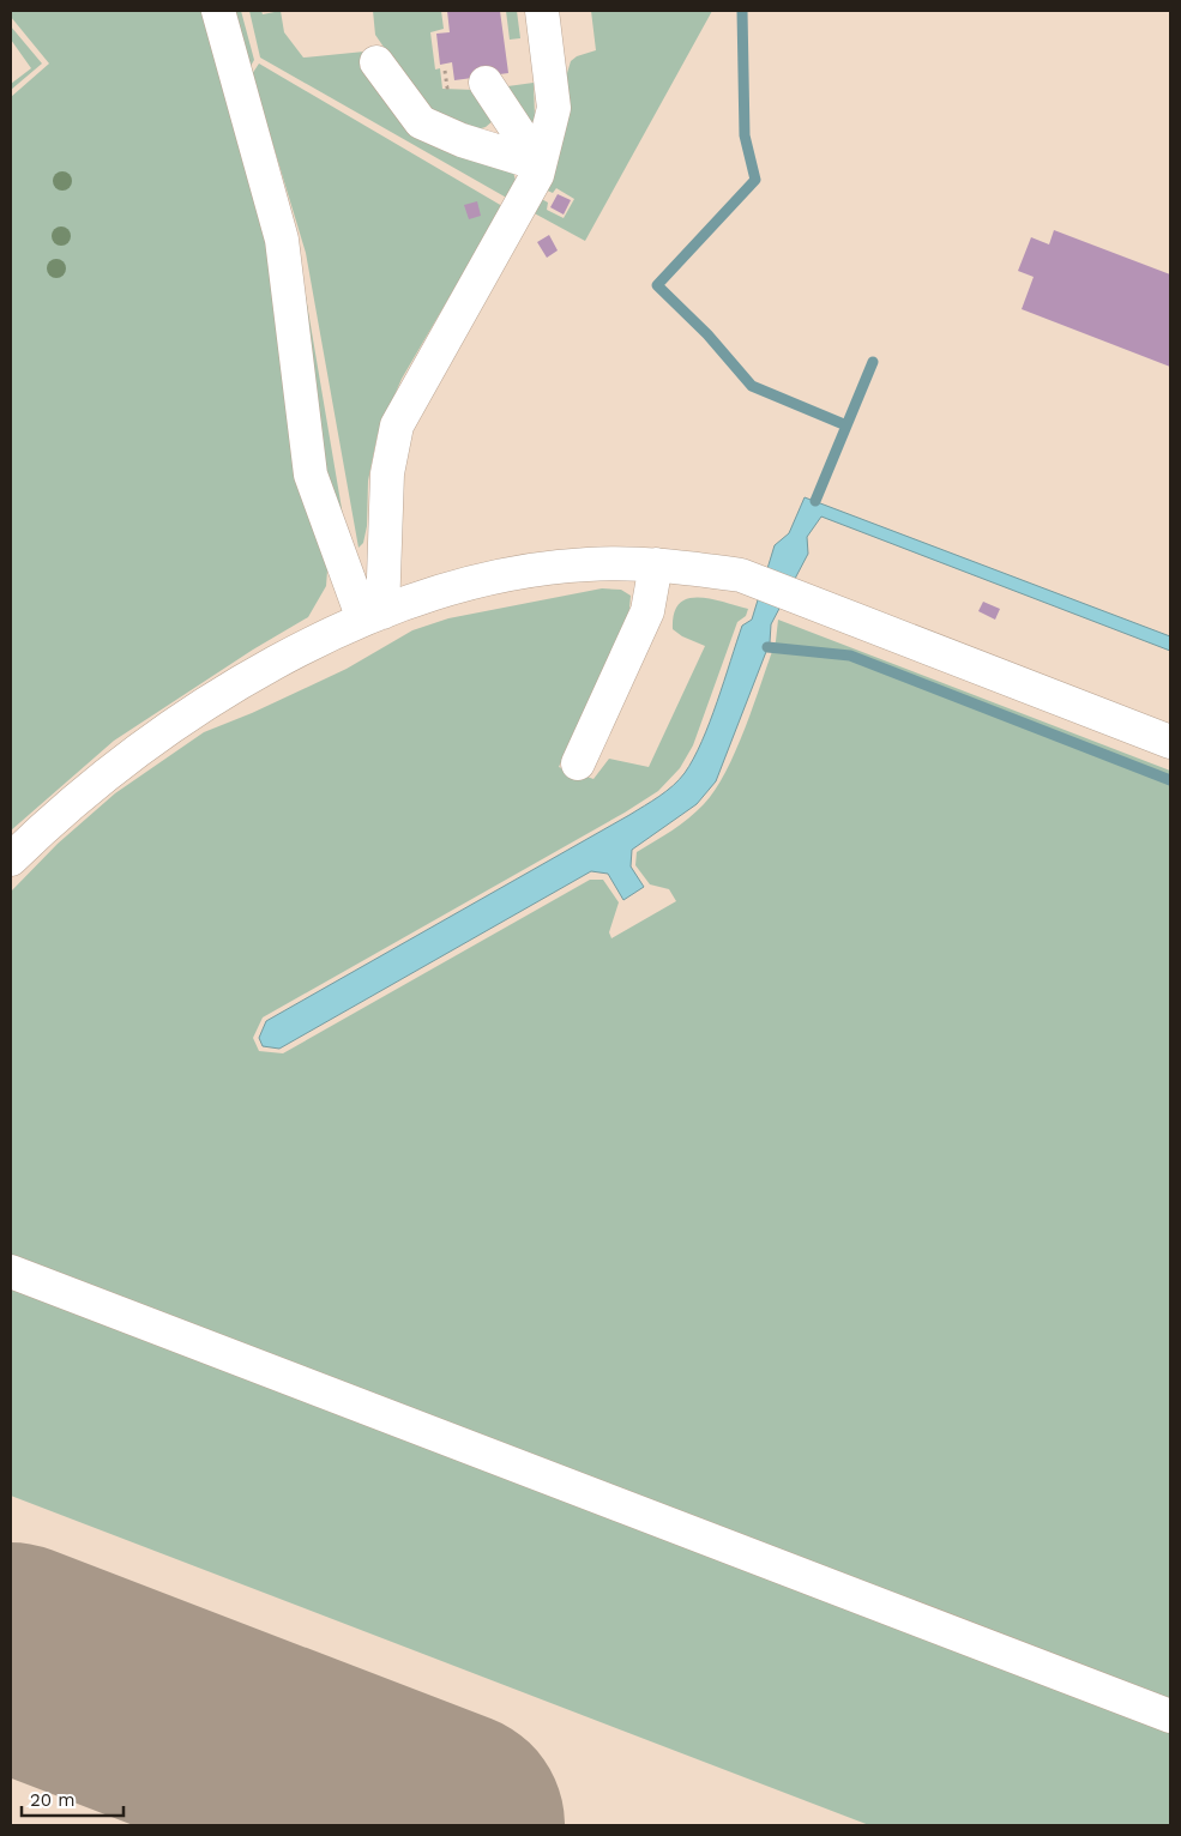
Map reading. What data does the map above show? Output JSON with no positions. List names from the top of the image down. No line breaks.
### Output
{"scale_bar":"20 m"}
